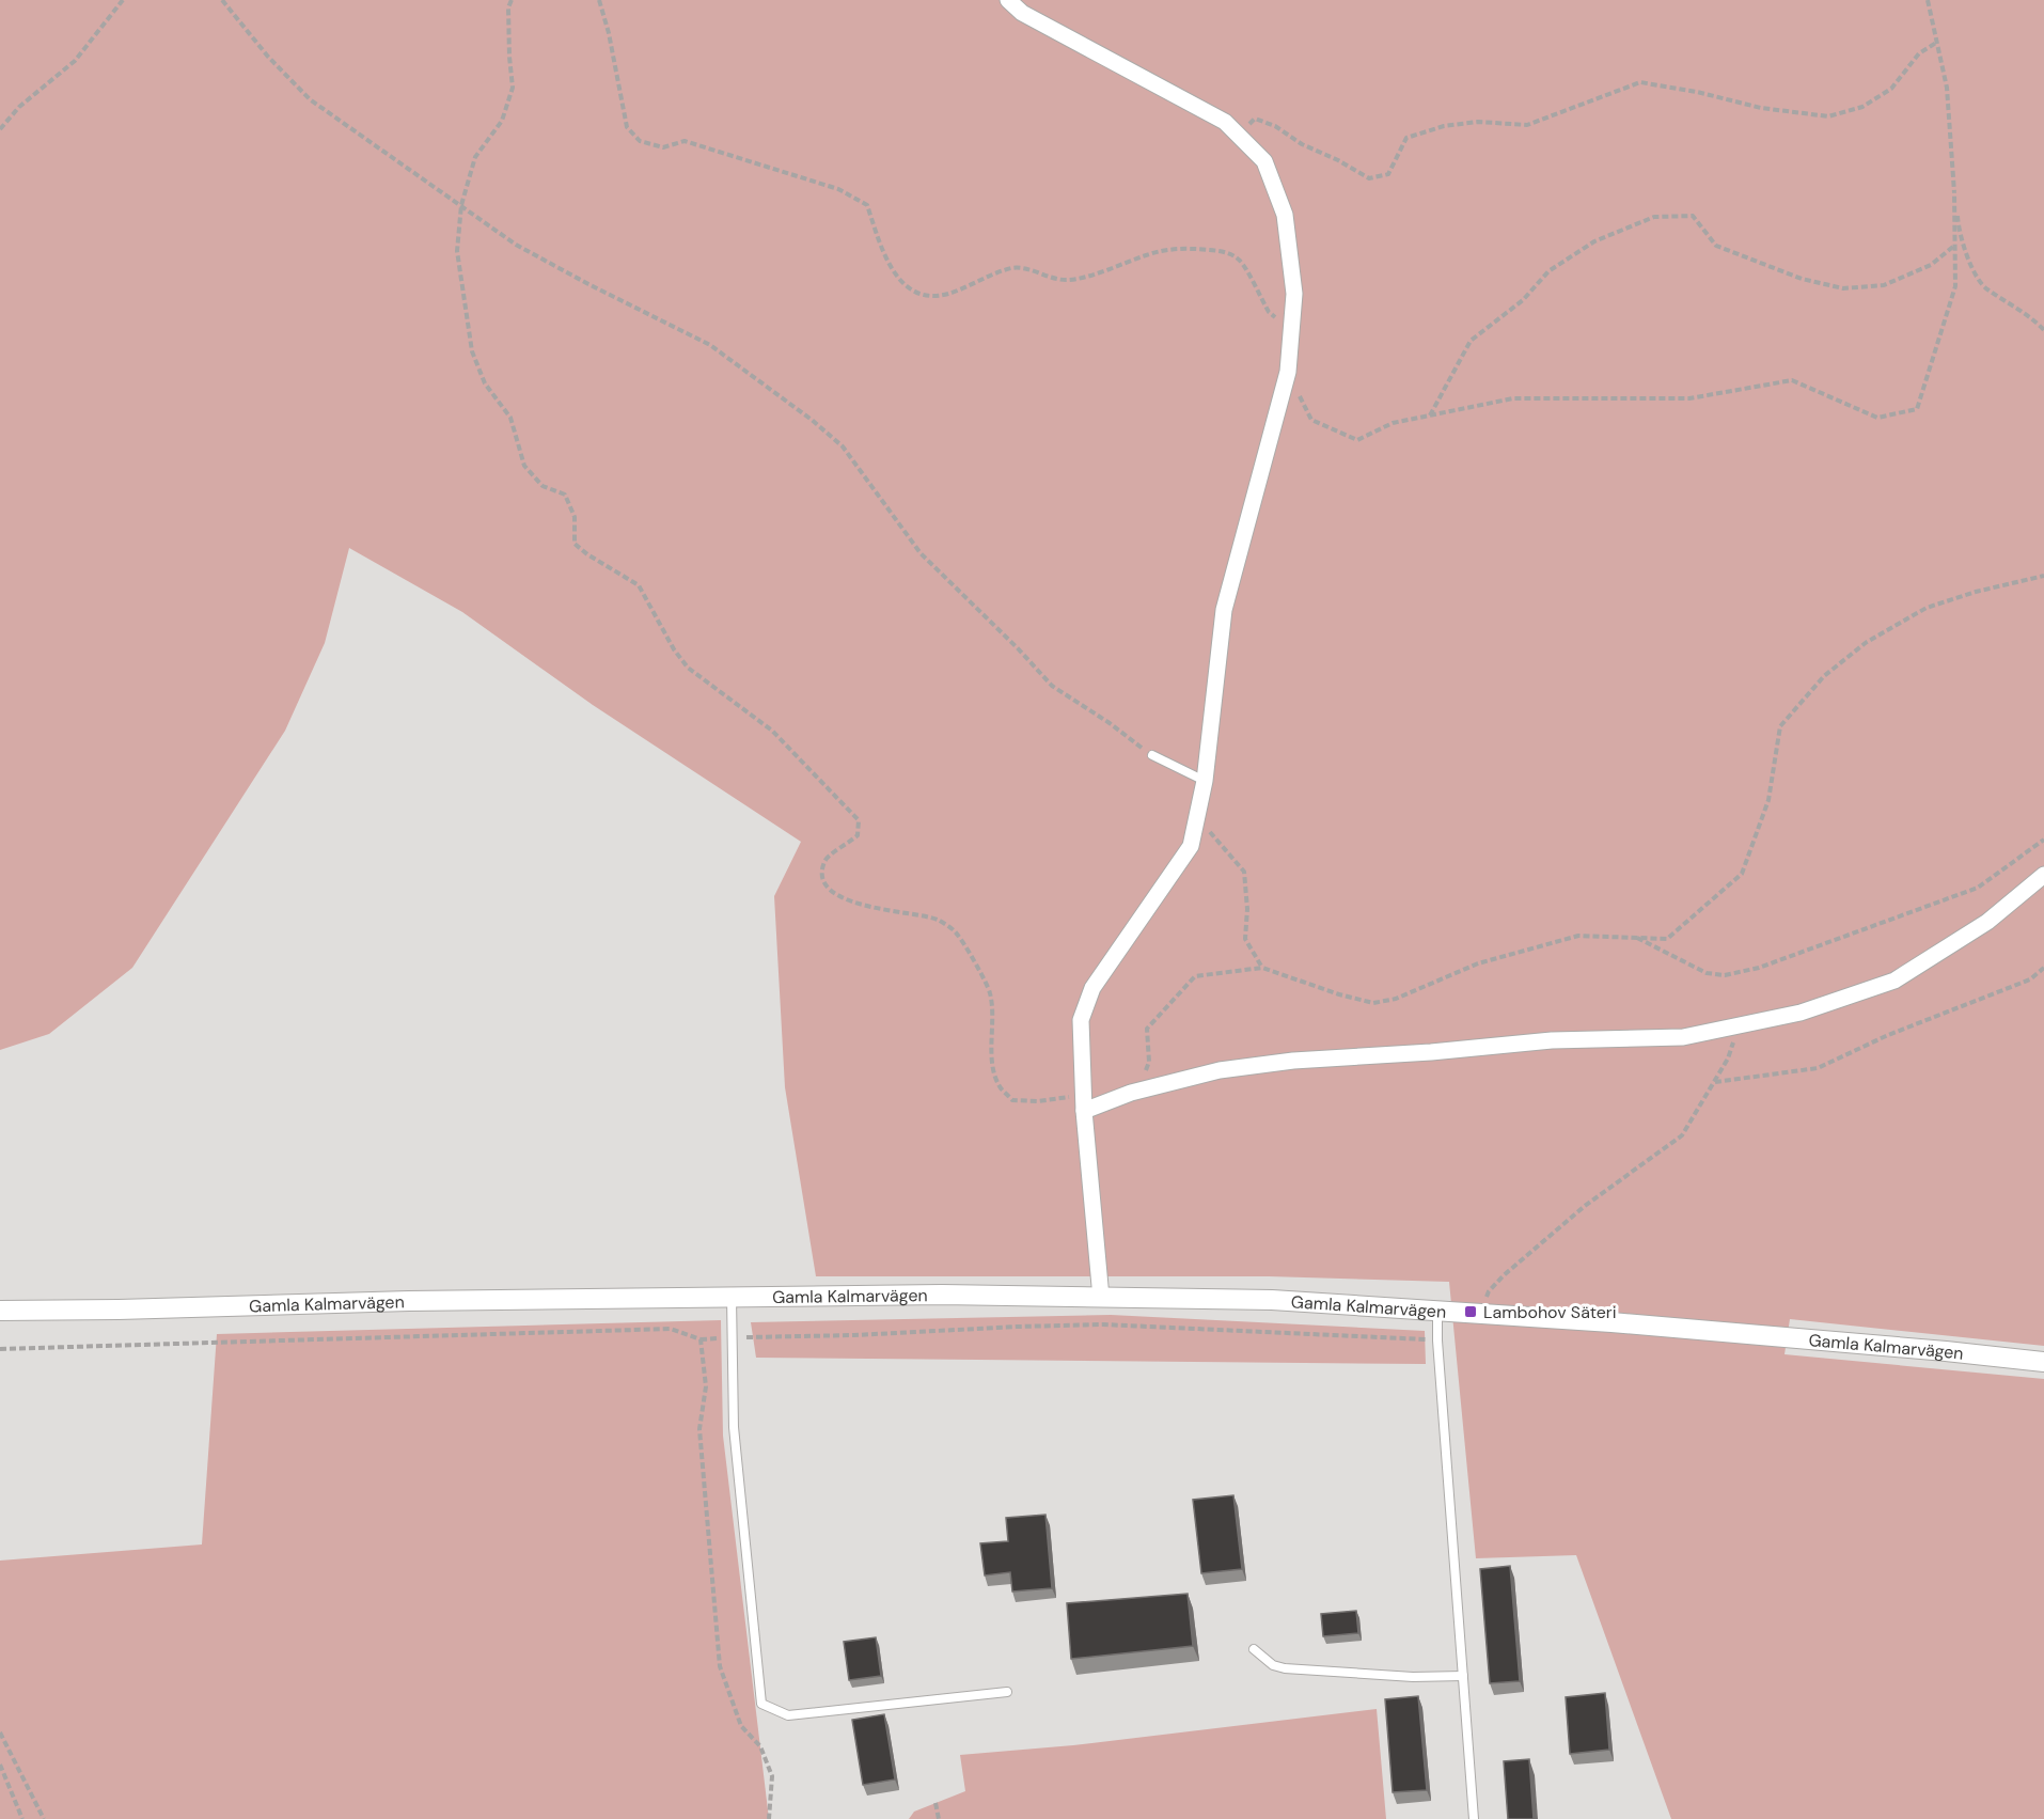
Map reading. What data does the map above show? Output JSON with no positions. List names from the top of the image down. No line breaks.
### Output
{"streets":{"street":["Gamla Kalmarvägen"]},"places":{"transit":["Lambohov Säteri"]}}
